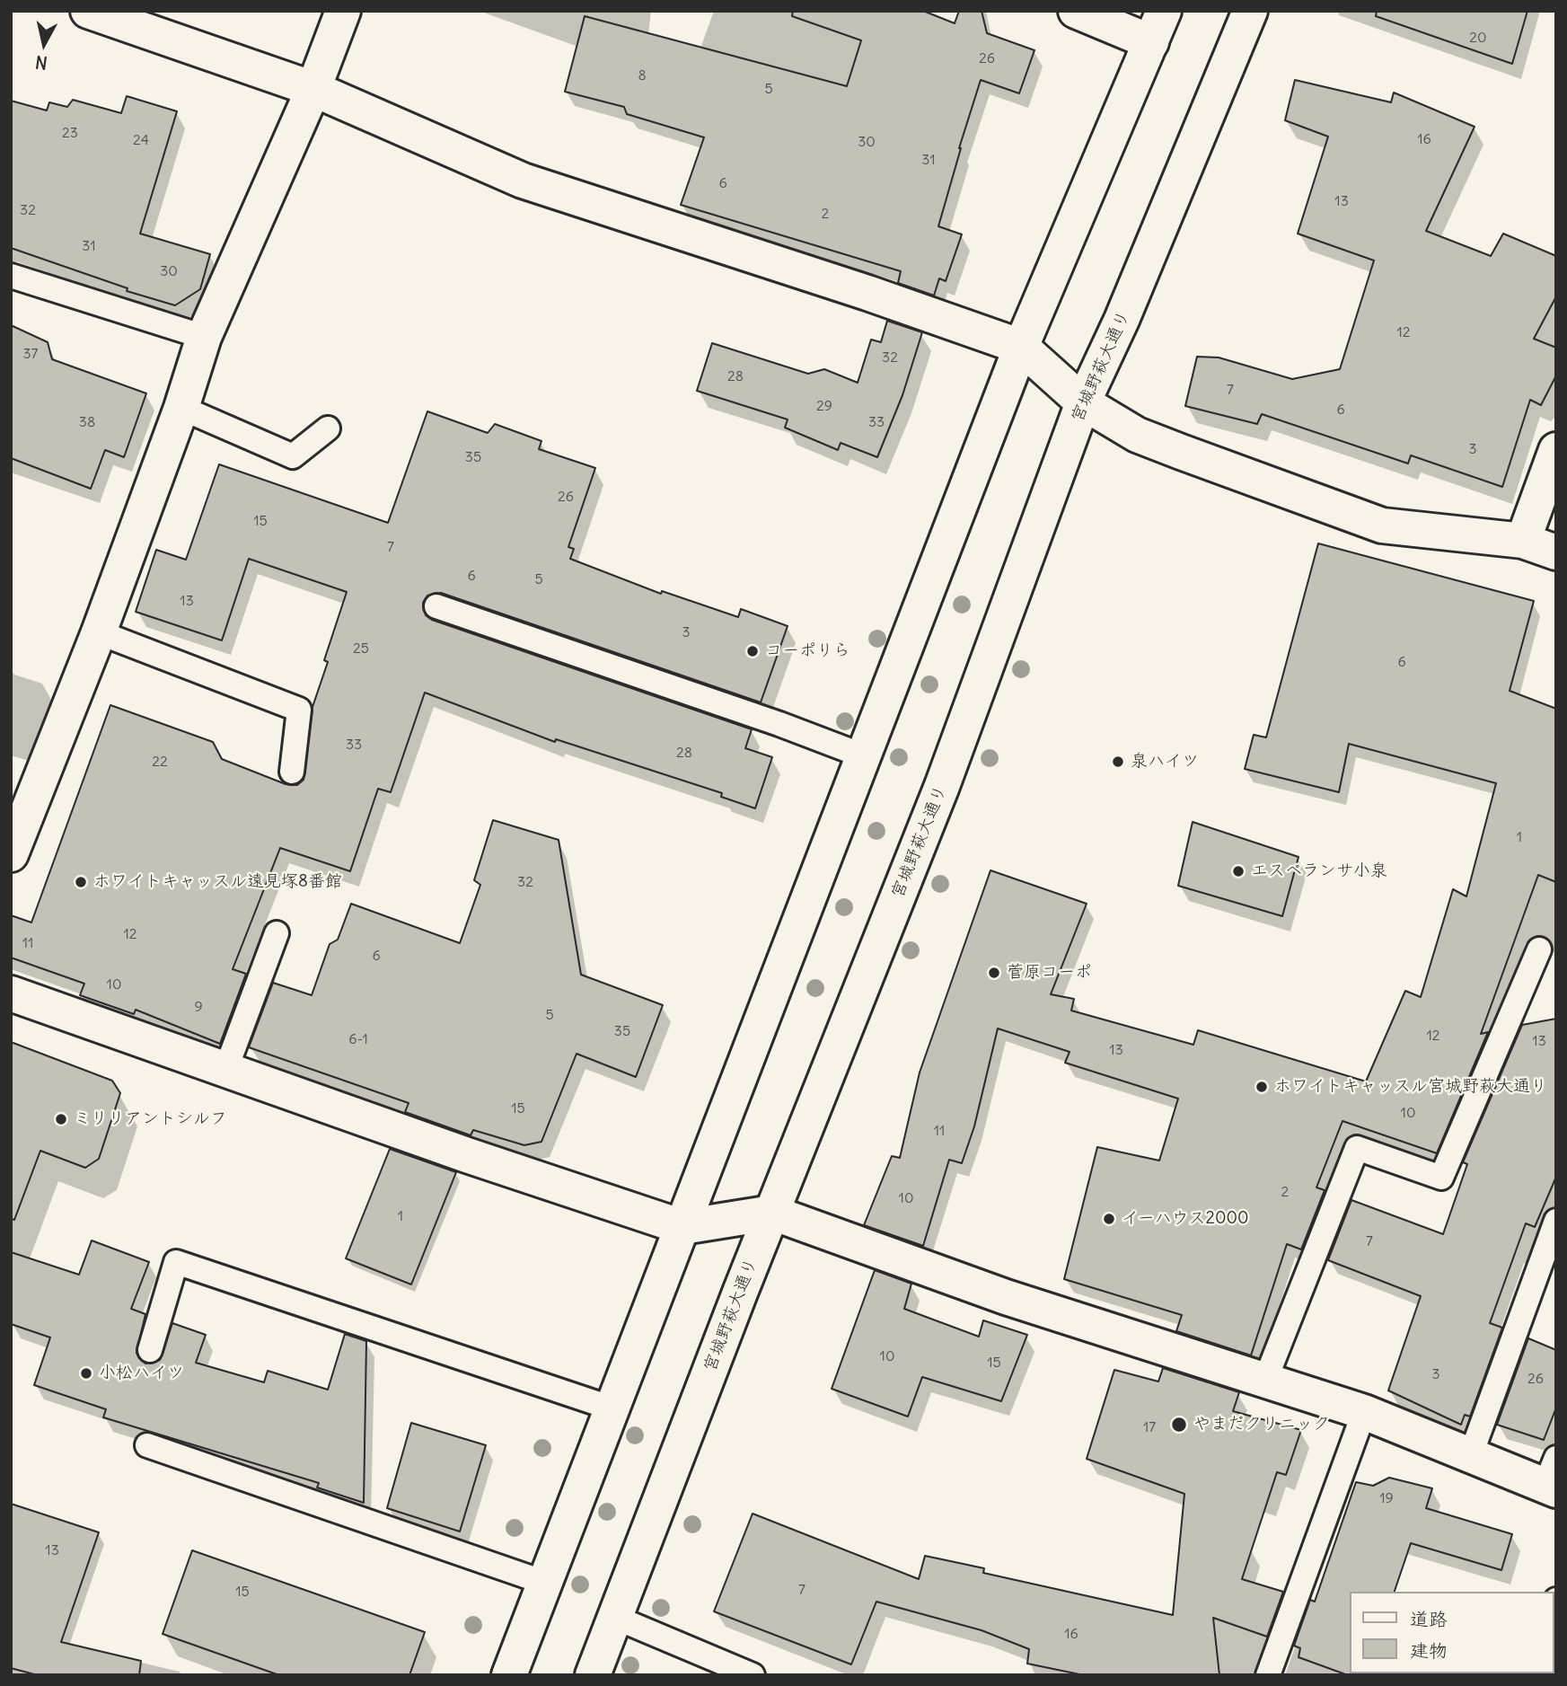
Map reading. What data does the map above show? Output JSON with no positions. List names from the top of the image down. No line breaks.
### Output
{"streets":{"street":["宮城野萩大通り"]},"places":["コーポりら","泉ハイツ","エスペランサ小泉","ホワイトキャッスル遠見塚8番館","菅原コーポ","ホワイトキャッスル宮城野萩大通り","ミリリアントシルフ","イーハウス2000","小松ハイツ","やまだクリニック"],"house_numbers":["20","26","8","5","23","16","24","30","31","6","13","32","2","31","30","12","37","32","28","7","29","6","38","33","3","35","26","15","7","6","5","13","3","25","6","33","28","22","1","32","12","11","6","10","9","5","35","12","6-1","13","13","15","10","11","2","10","1","7","10","15","3","26","17","19","13","7","15","16"],"legend":["道路","建物"],"north":"bottom"}
